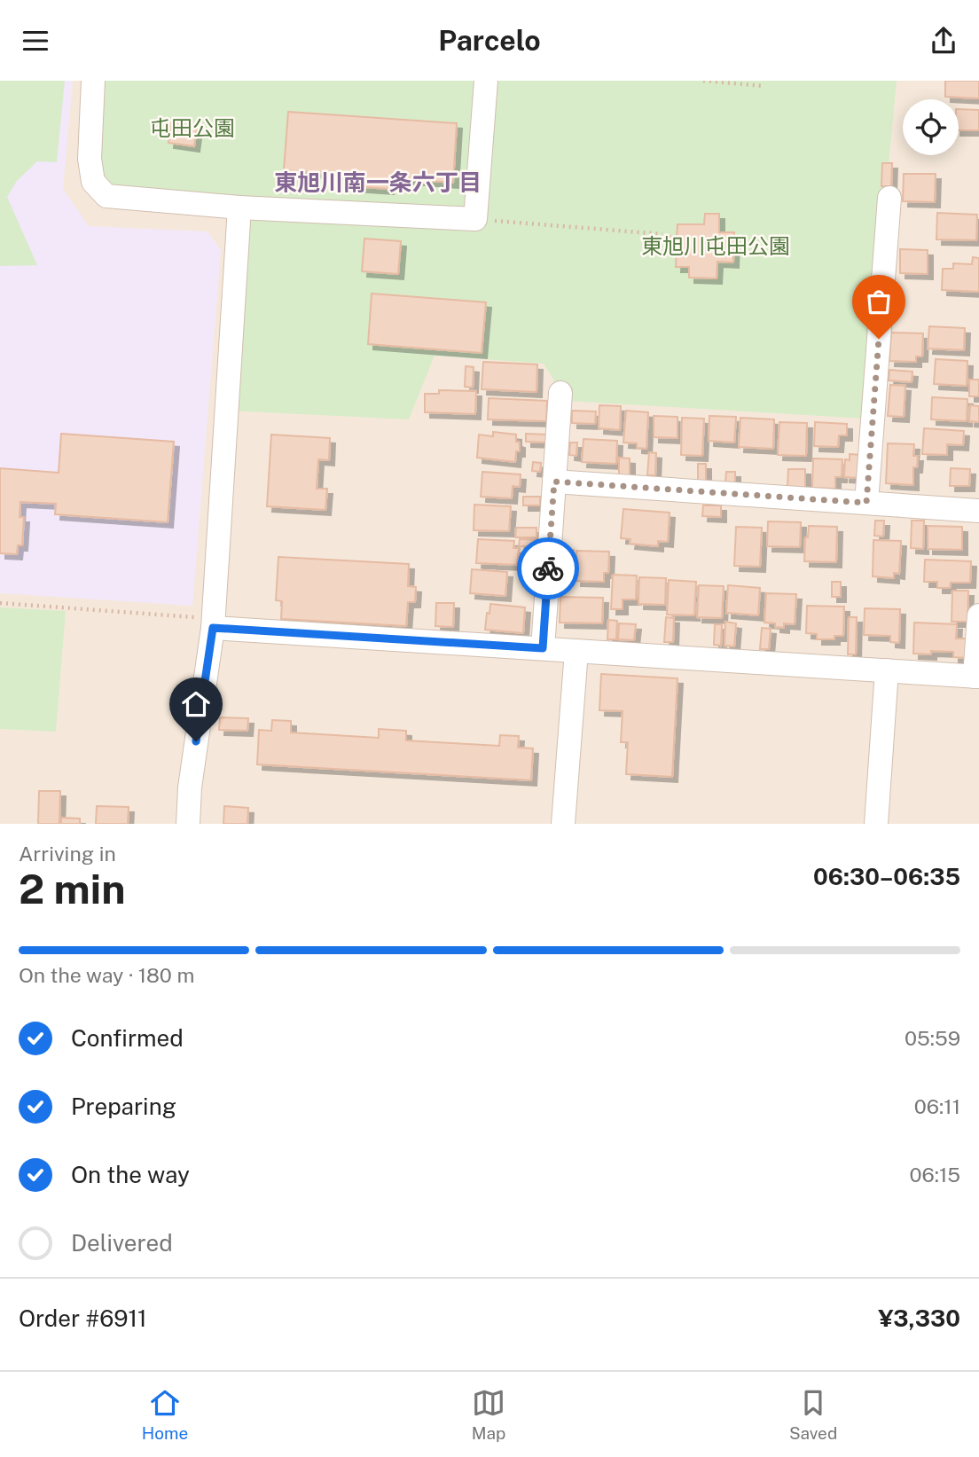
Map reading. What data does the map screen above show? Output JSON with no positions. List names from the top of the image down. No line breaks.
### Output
{"districts":["東旭川南一条六丁目"],"parks":["屯田公園","東旭川屯田公園"],"page":{"header":"Parcelo","heading":["2 min","Arriving in","06:30–06:35"],"panel":["Order #6911","¥3,330"],"bar":"On the way · 180 m","list":[["Confirmed","05:59"],["Preparing","06:11"],["On the way","06:15"],"Delivered"],"tabs":["Home","Map","Saved"]}}
